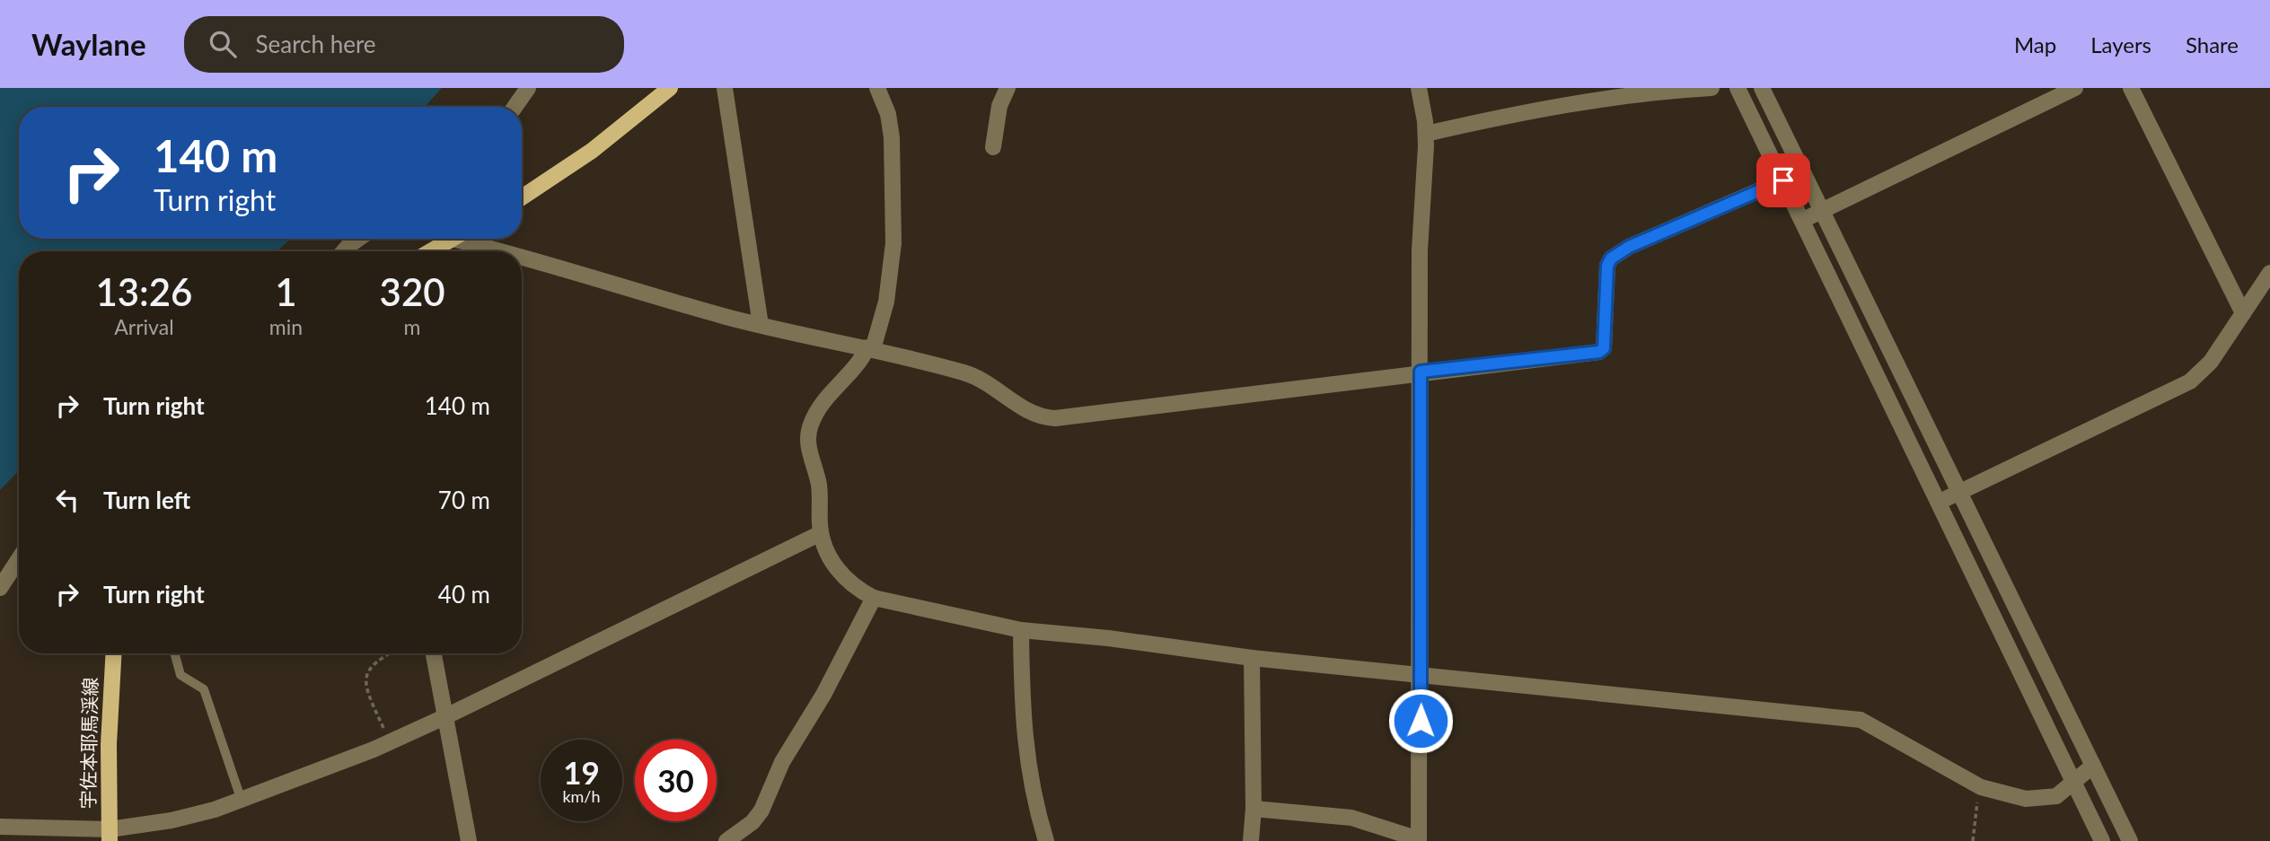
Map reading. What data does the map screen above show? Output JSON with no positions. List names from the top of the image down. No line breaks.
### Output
{"streets":{"main road":["宇佐本耶馬渓線"]},"page":{"header":"Waylane","search":"Search here","nav":["Map","Layers","Share"],"turn":["140 m","Turn right"],"eta":["13:26","Arrival","1","min","320","m"],"list":[{"name":"Turn right","value":"140 m"},{"name":"Turn left","value":"70 m"},{"name":"Turn right","value":"40 m"}],"speed":"19 km/h","limit":"30"}}
